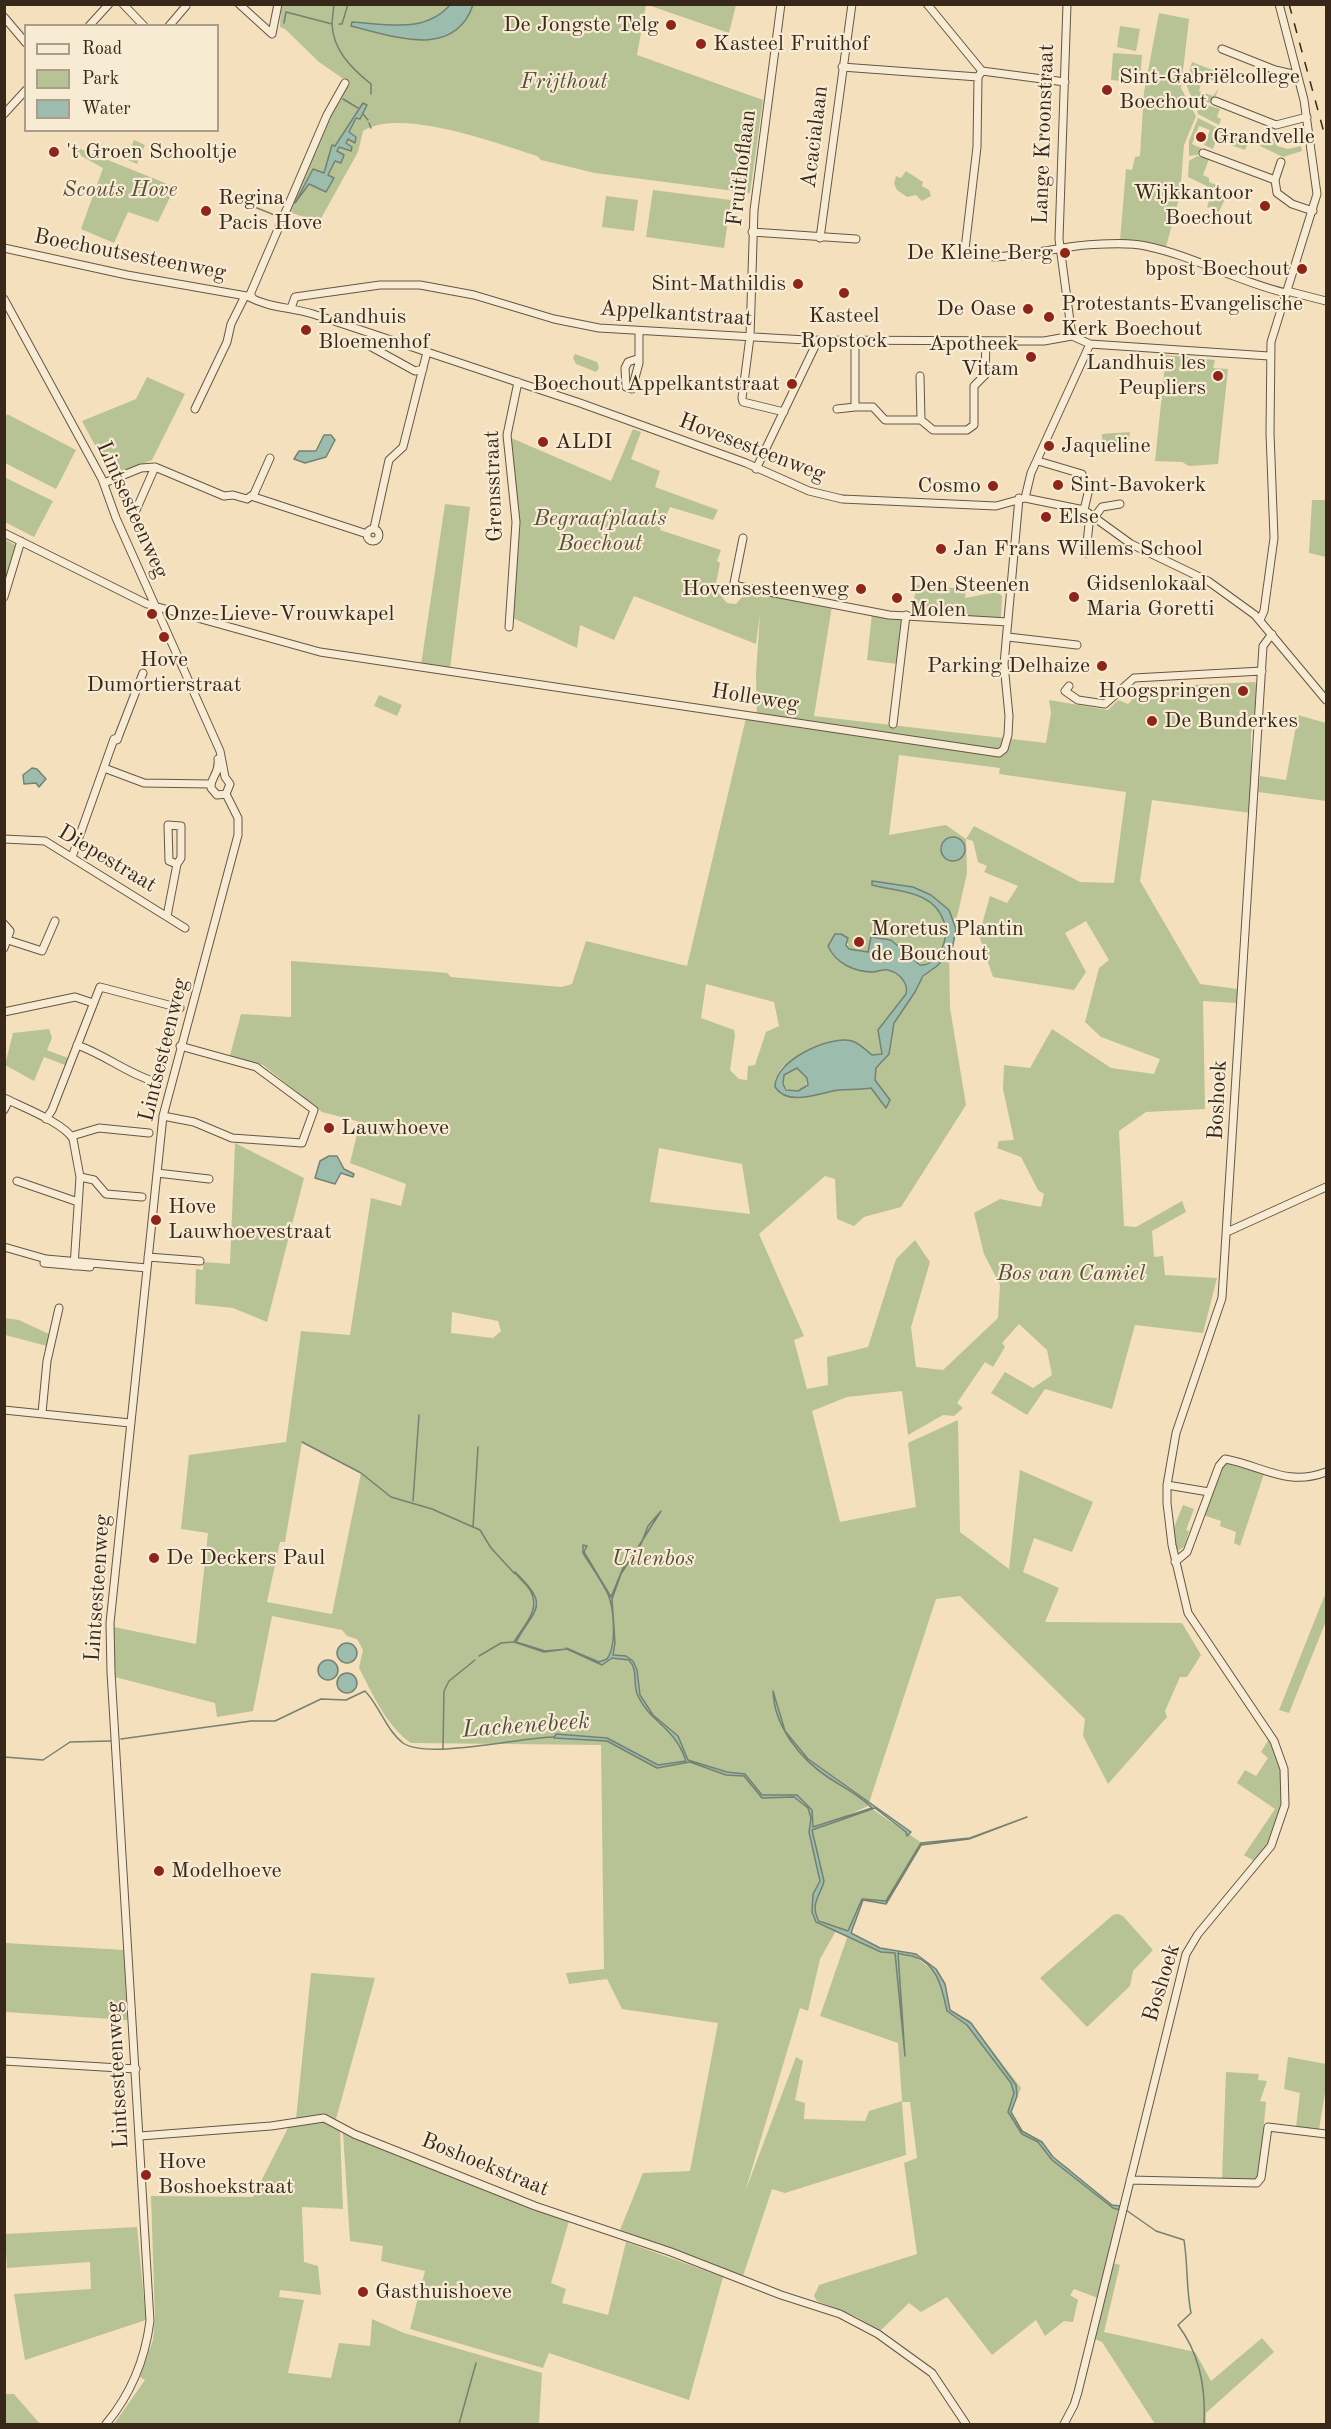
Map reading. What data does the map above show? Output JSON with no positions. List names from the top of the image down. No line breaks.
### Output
{"streets":{"street":["Lange Kroonstraat","Acacialaan","Fruithoflaan","Boechoutsesteenweg","Appelkantstraat","Hovesesteenweg","Grensstraat","Lintsesteenweg","Holleweg","Diepestraat","Boshoek","Boshoekstraat"]},"crossings":[["Lange Kroonstraat","Appelkantstraat"],["Fruithoflaan","Appelkantstraat"],["Boechoutsesteenweg","Appelkantstraat"],["Boechoutsesteenweg","Hovesesteenweg"],["Hovesesteenweg","Grensstraat"],["Lintsesteenweg","Holleweg"],["Lintsesteenweg","Boshoekstraat"]],"water":["Lachenebeek"],"parks":["Frijthout","Scouts Hove","Begraafplaats Boechout","Bos van Camiel","Uilenbos"],"places":["De Jongste Telg","Kasteel Fruithof","Sint-Gabriëlcollege Boechout","Grandvelle","'t Groen Schooltje","Wijkkantoor Boechout","Regina Pacis Hove","De Kleine Berg","bpost Boechout","Sint-Mathildis","Kasteel Ropstock","De Oase","Protestants-Evangelische Kerk Boechout","Landhuis Bloemenhof","Apotheek Vitam","Landhuis les Peupliers","Boechout Appelkantstraat","ALDI","Jaqueline","Sint-Bavokerk","Cosmo","Else","Jan Frans Willems School","Hovensesteenweg","Gidsenlokaal Maria Goretti","Den Steenen Molen","Onze-Lieve-Vrouwkapel","Hove Dumortierstraat","Parking Delhaize","Hoogspringen","De Bunderkes","Moretus Plantin de Bouchout","Lauwhoeve","Hove Lauwhoevestraat","De Deckers Paul","Modelhoeve","Hove Boshoekstraat","Gasthuishoeve"],"legend":["Road","Park","Water"]}
